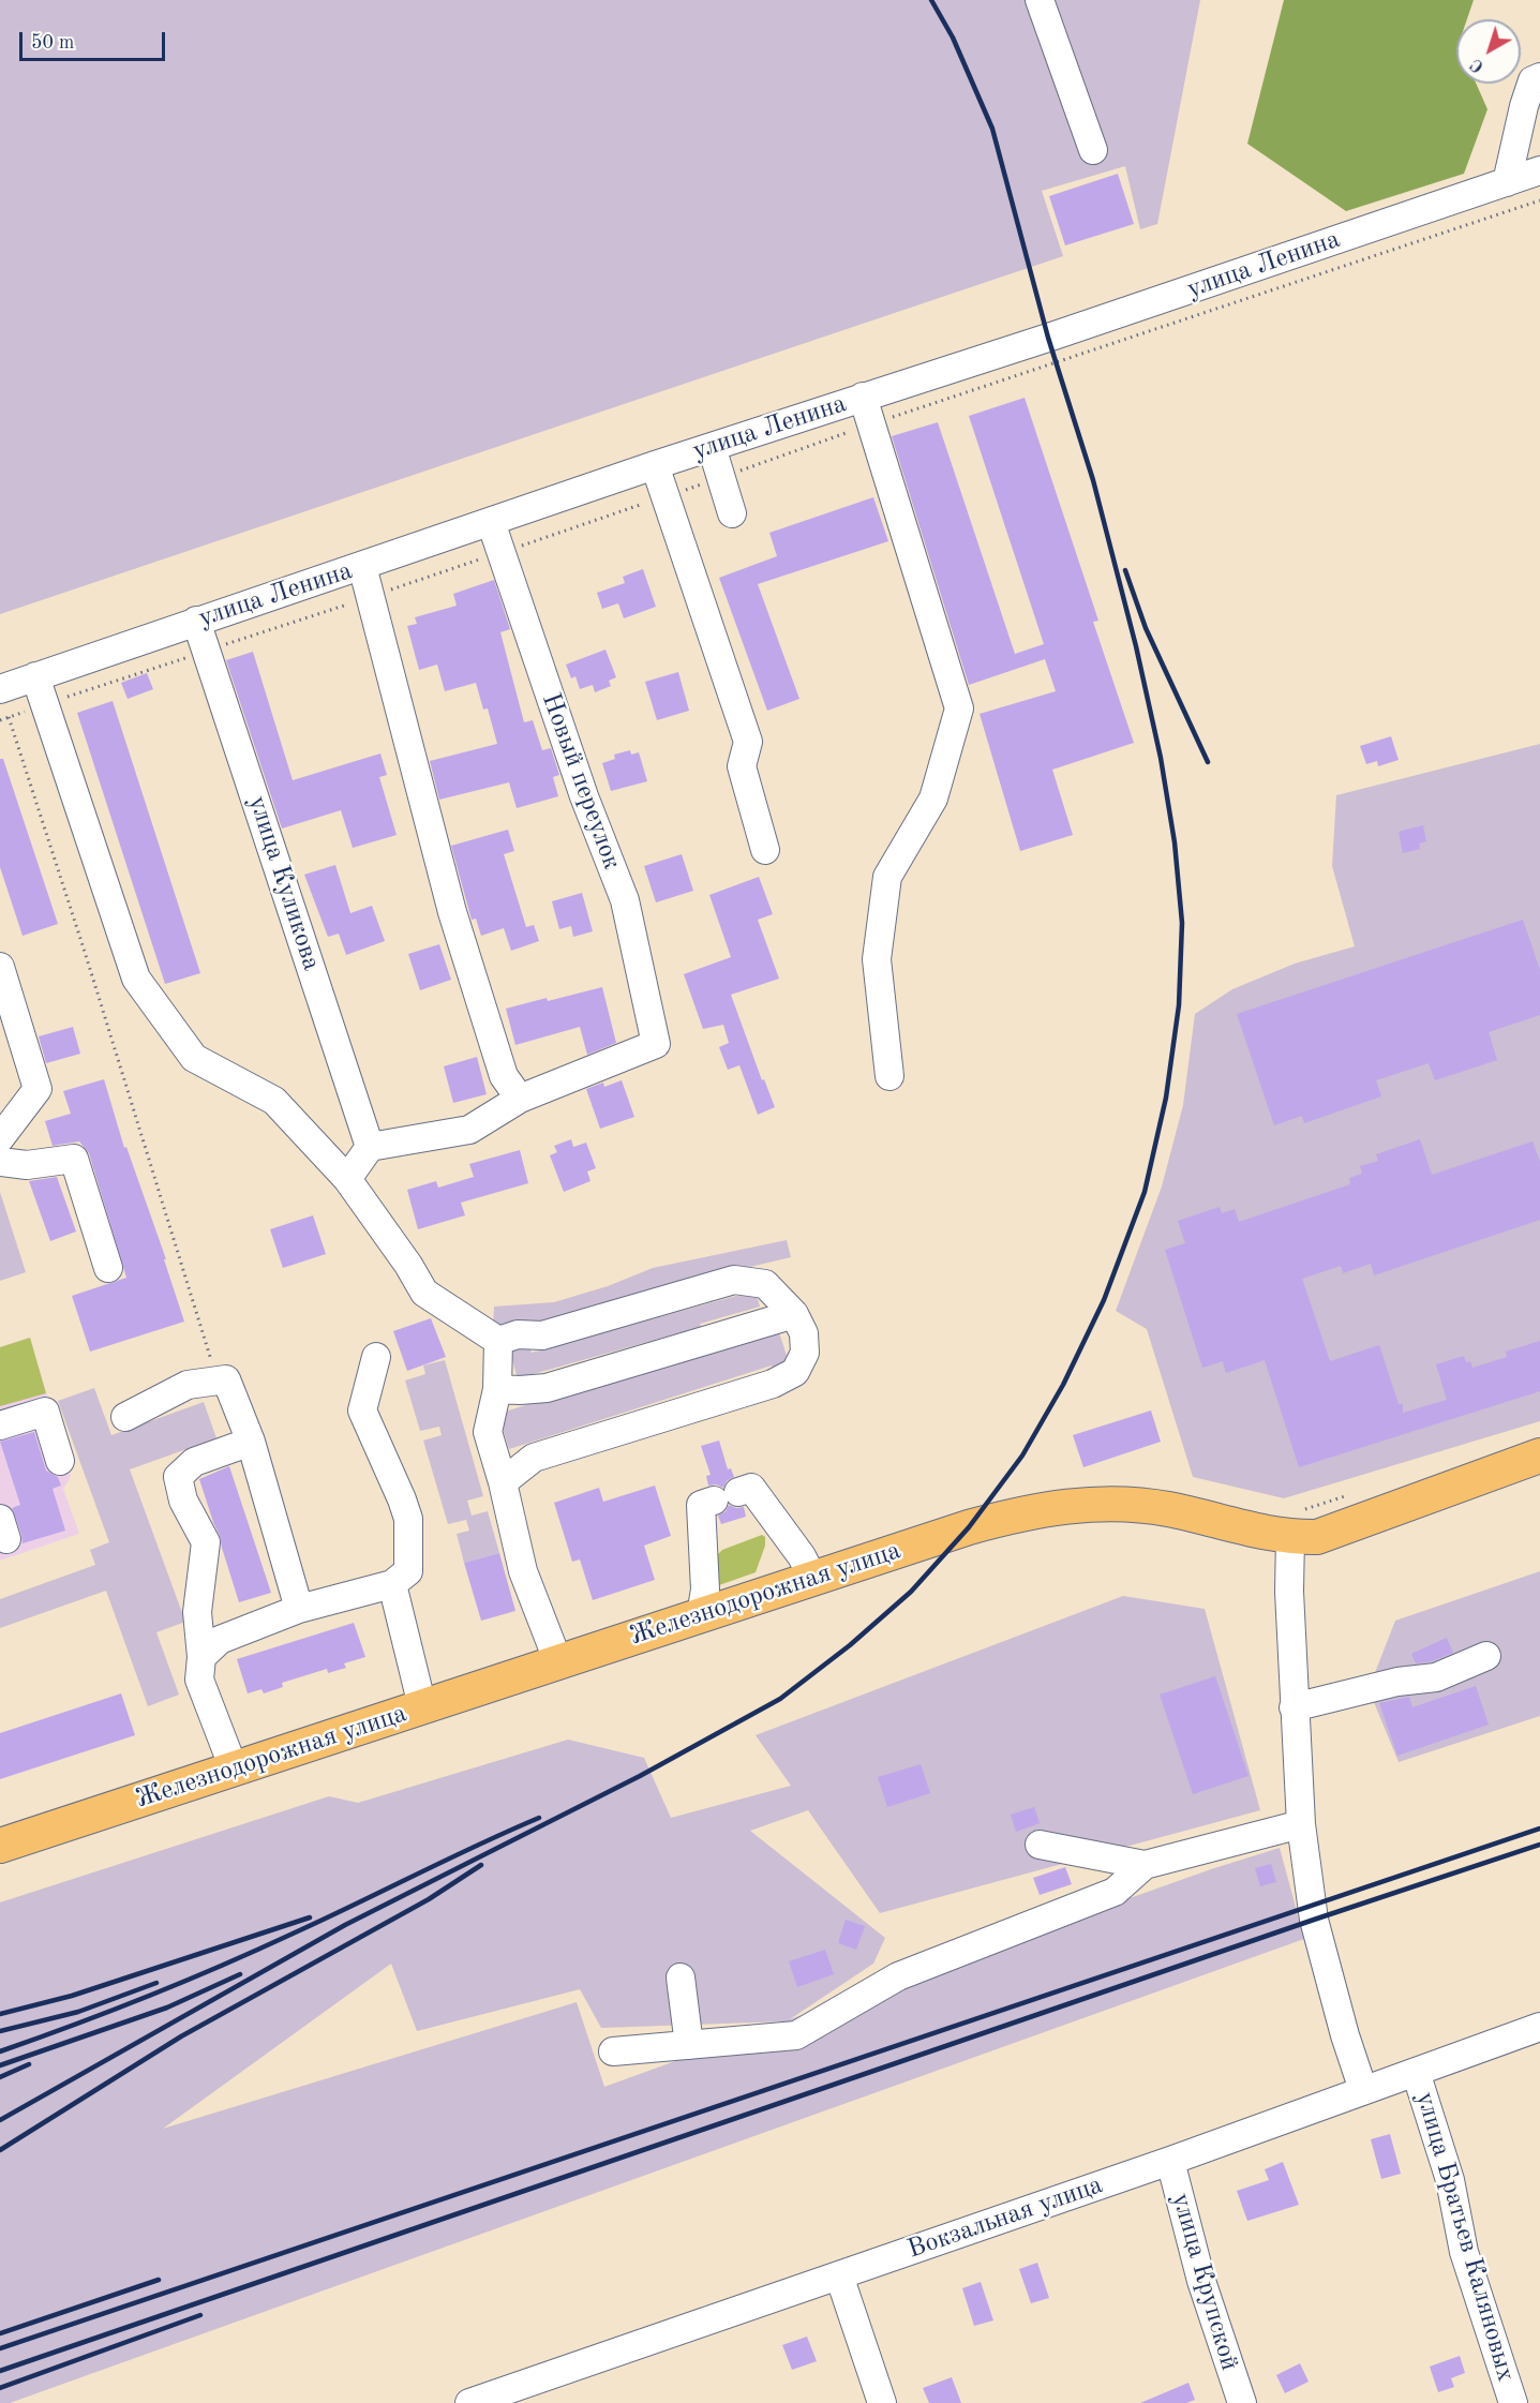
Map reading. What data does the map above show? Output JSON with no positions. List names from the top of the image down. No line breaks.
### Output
{"streets":{"main road":["Железнодорожная улица"],"street":["улица Ленина","Новый переулок","улица Куликова","Вокзальная улица","улица Братьев Каляновых","улица Крупской"]},"crossings":[["улица Ленина","Новый переулок"],["улица Ленина","улица Куликова"],["Вокзальная улица","улица Братьев Каляновых"],["Вокзальная улица","улица Крупской"]],"scale_bar":"50 m","north":"bottom left"}
